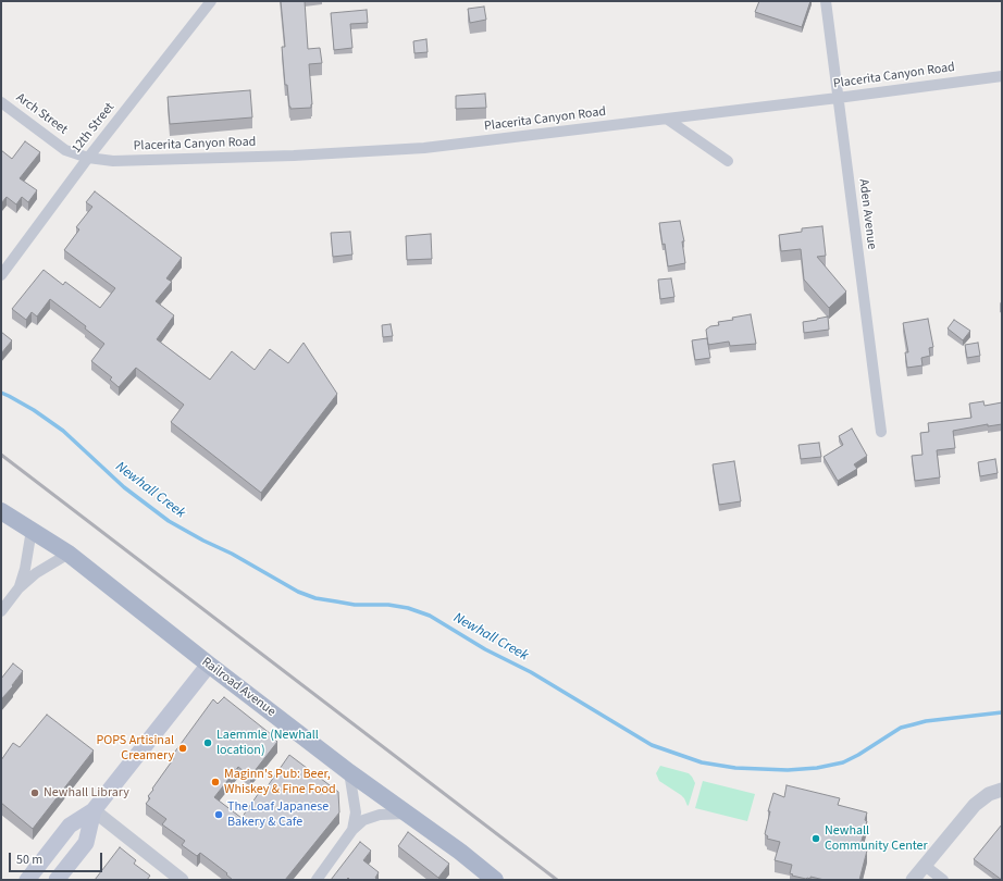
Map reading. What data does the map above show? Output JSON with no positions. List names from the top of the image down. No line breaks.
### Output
{"streets":{"main road":["Railroad Avenue"],"street":["Placerita Canyon Road","Arch Street","12th Street","Aden Avenue"]},"crossings":[["Placerita Canyon Road","Arch Street"],["Placerita Canyon Road","12th Street"],["Placerita Canyon Road","Aden Avenue"],["Arch Street","12th Street"]],"water":["Newhall Creek"],"places":["Laemmle (Newhall location)","POPS Artisinal Creamery","Maginn's Pub: Beer, Whiskey & Fine Food","Newhall Library","The Loaf Japanese Bakery & Cafe","Newhall Community Center"],"scale_bar":"50 m"}
